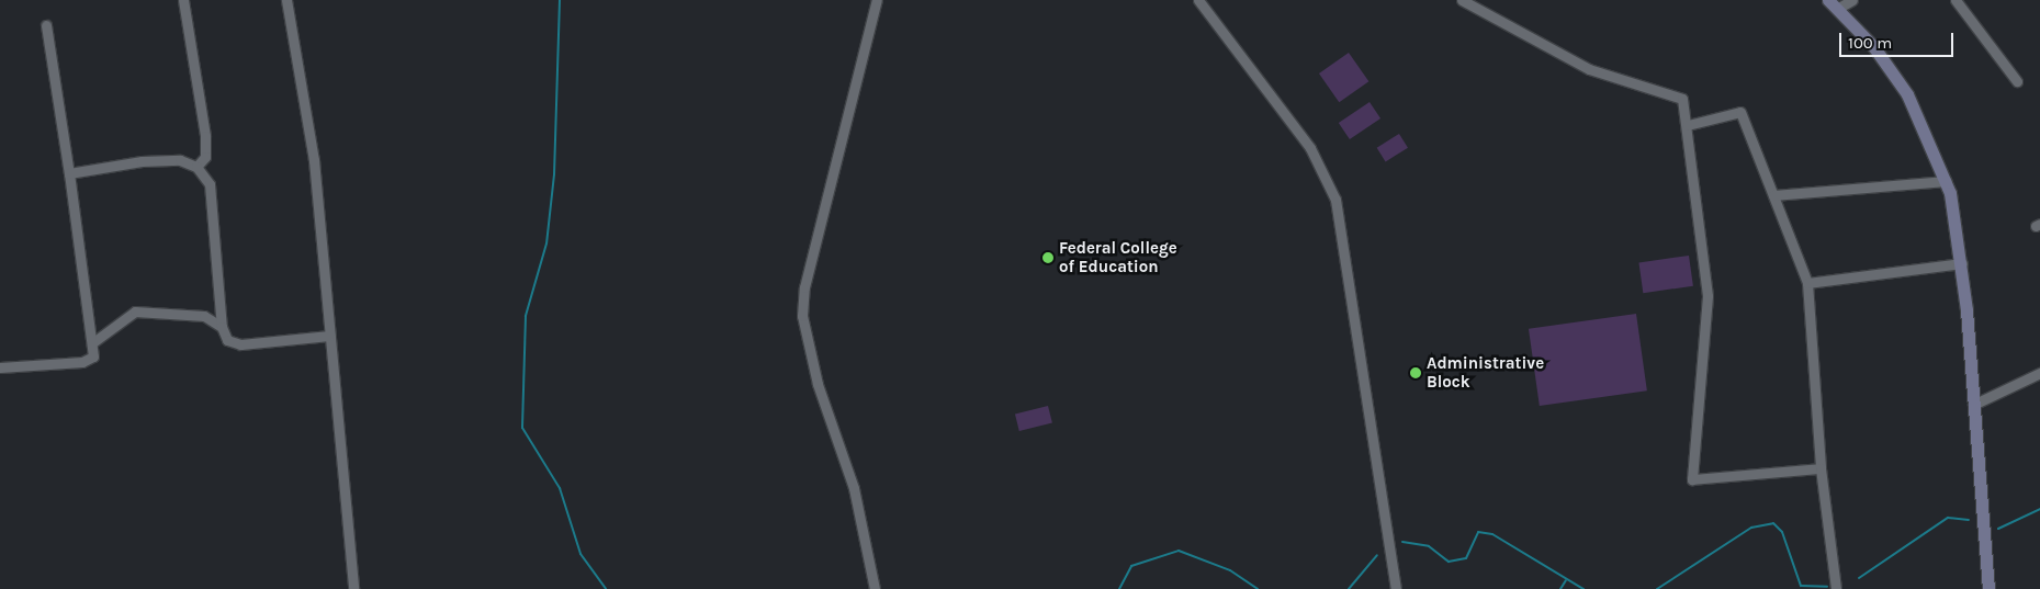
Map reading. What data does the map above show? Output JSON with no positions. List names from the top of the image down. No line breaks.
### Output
{"places":["Federal College of Education","Administrative Block"],"scale_bar":"100 m"}
